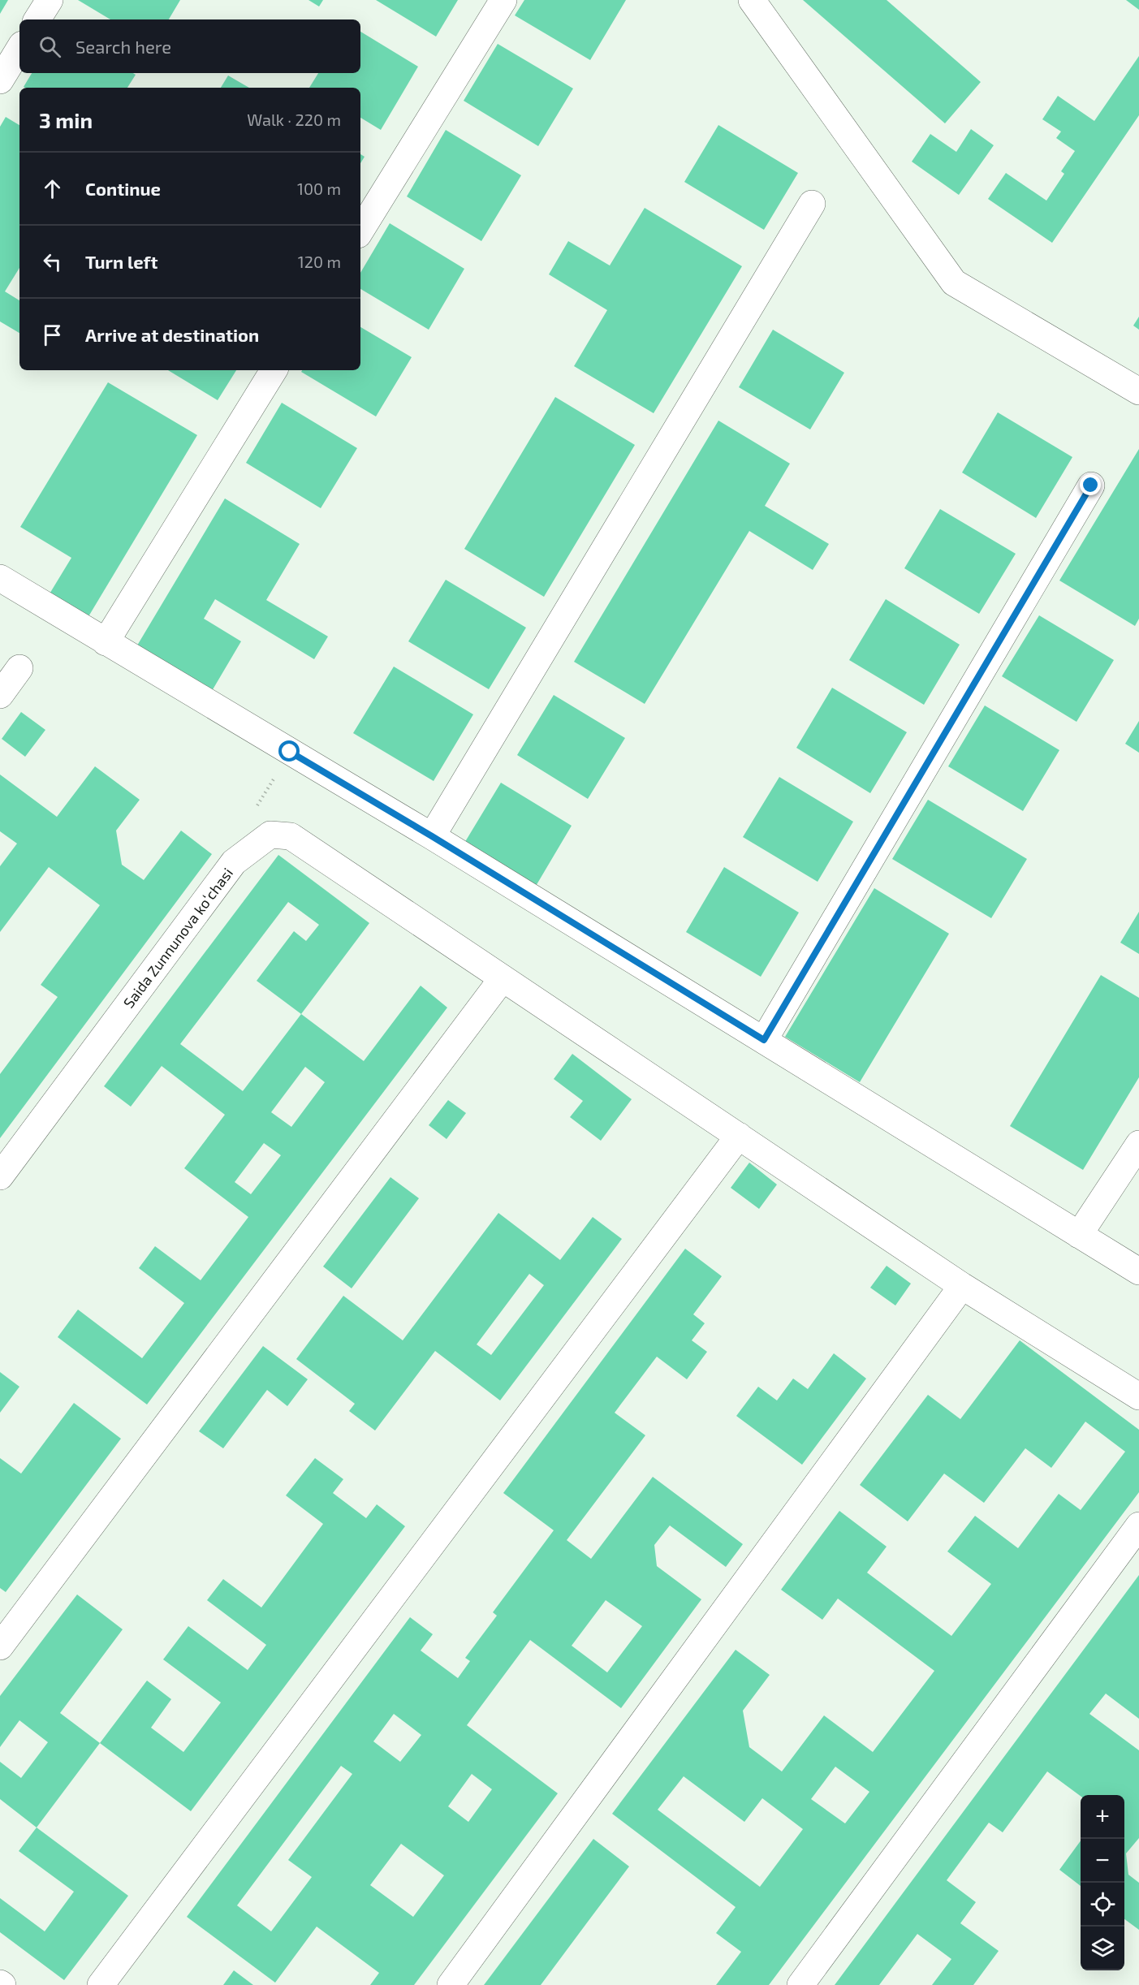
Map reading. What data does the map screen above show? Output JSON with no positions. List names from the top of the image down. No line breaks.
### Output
{"streets":{"street":["Saida Zunnunova koʻchasi"]},"page":{"search":"Search here","heading":["3 min","Walk · 220 m"],"list":[["Continue","100 m"],["Turn left","120 m"],"Arrive at destination"],"map_buttons":["+","−"]}}
